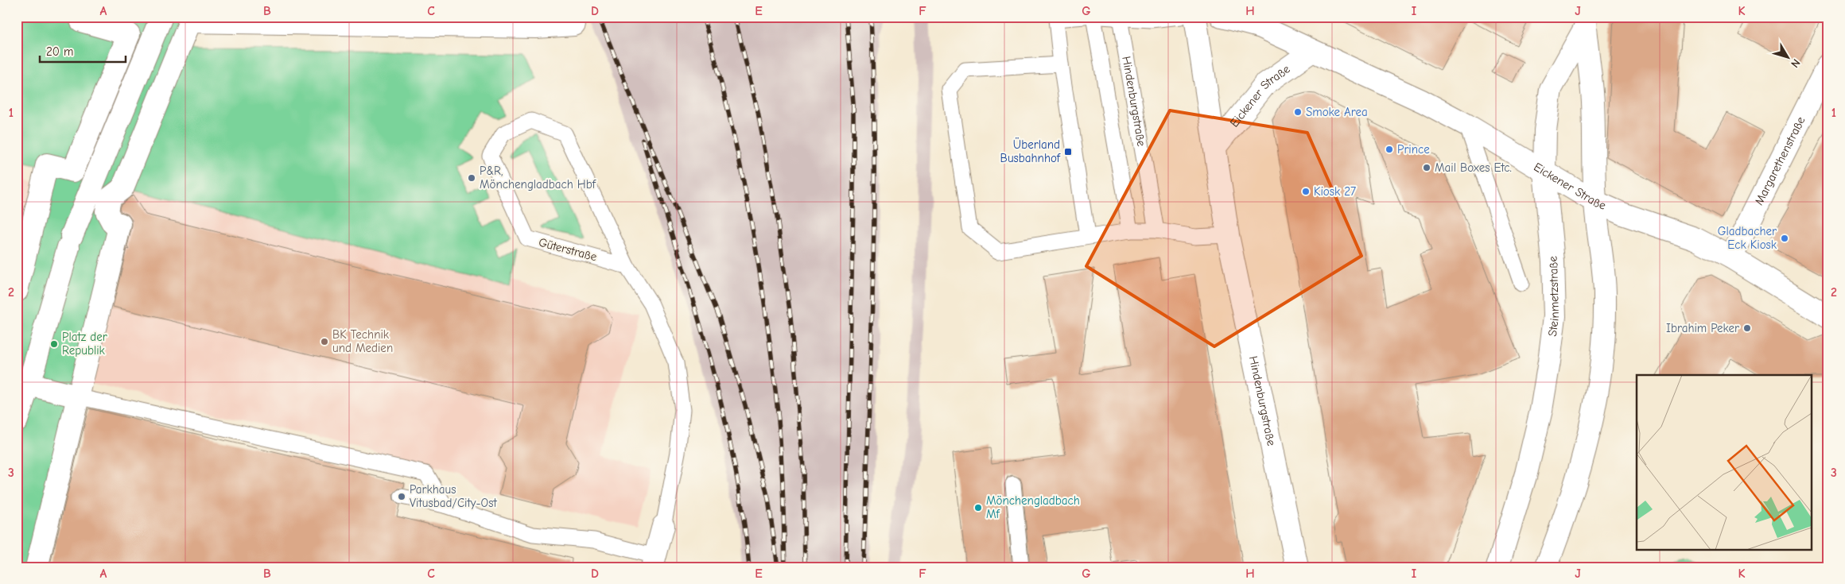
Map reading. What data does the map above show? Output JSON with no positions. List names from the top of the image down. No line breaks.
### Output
{"streets":{"street":["Eickener Straße","Hindenburgstraße","Margarethenstraße","Güterstraße","Steinmetzstraße"]},"crossings":[["Eickener Straße","Hindenburgstraße"],["Eickener Straße","Margarethenstraße"],["Eickener Straße","Steinmetzstraße"]],"places":{"other":["Smoke Area","Prince","Mail Boxes Etc.","P&R, Mönchengladbach Hbf","Kiosk 27","Gladbacher Eck Kiosk","Ibrahim Peker","BK Technik und Medien","Platz der Republik","Parkhaus Vitusbad/City-Ost","Mönchengladbach Mf"],"transit":["Überland Busbahnhof"]},"scale_bar":"20 m","north":"bottom right","grid":{"columns":["A","B","C","D","E","F","G","H","I","J","K"],"rows":["1","2","3"]}}
